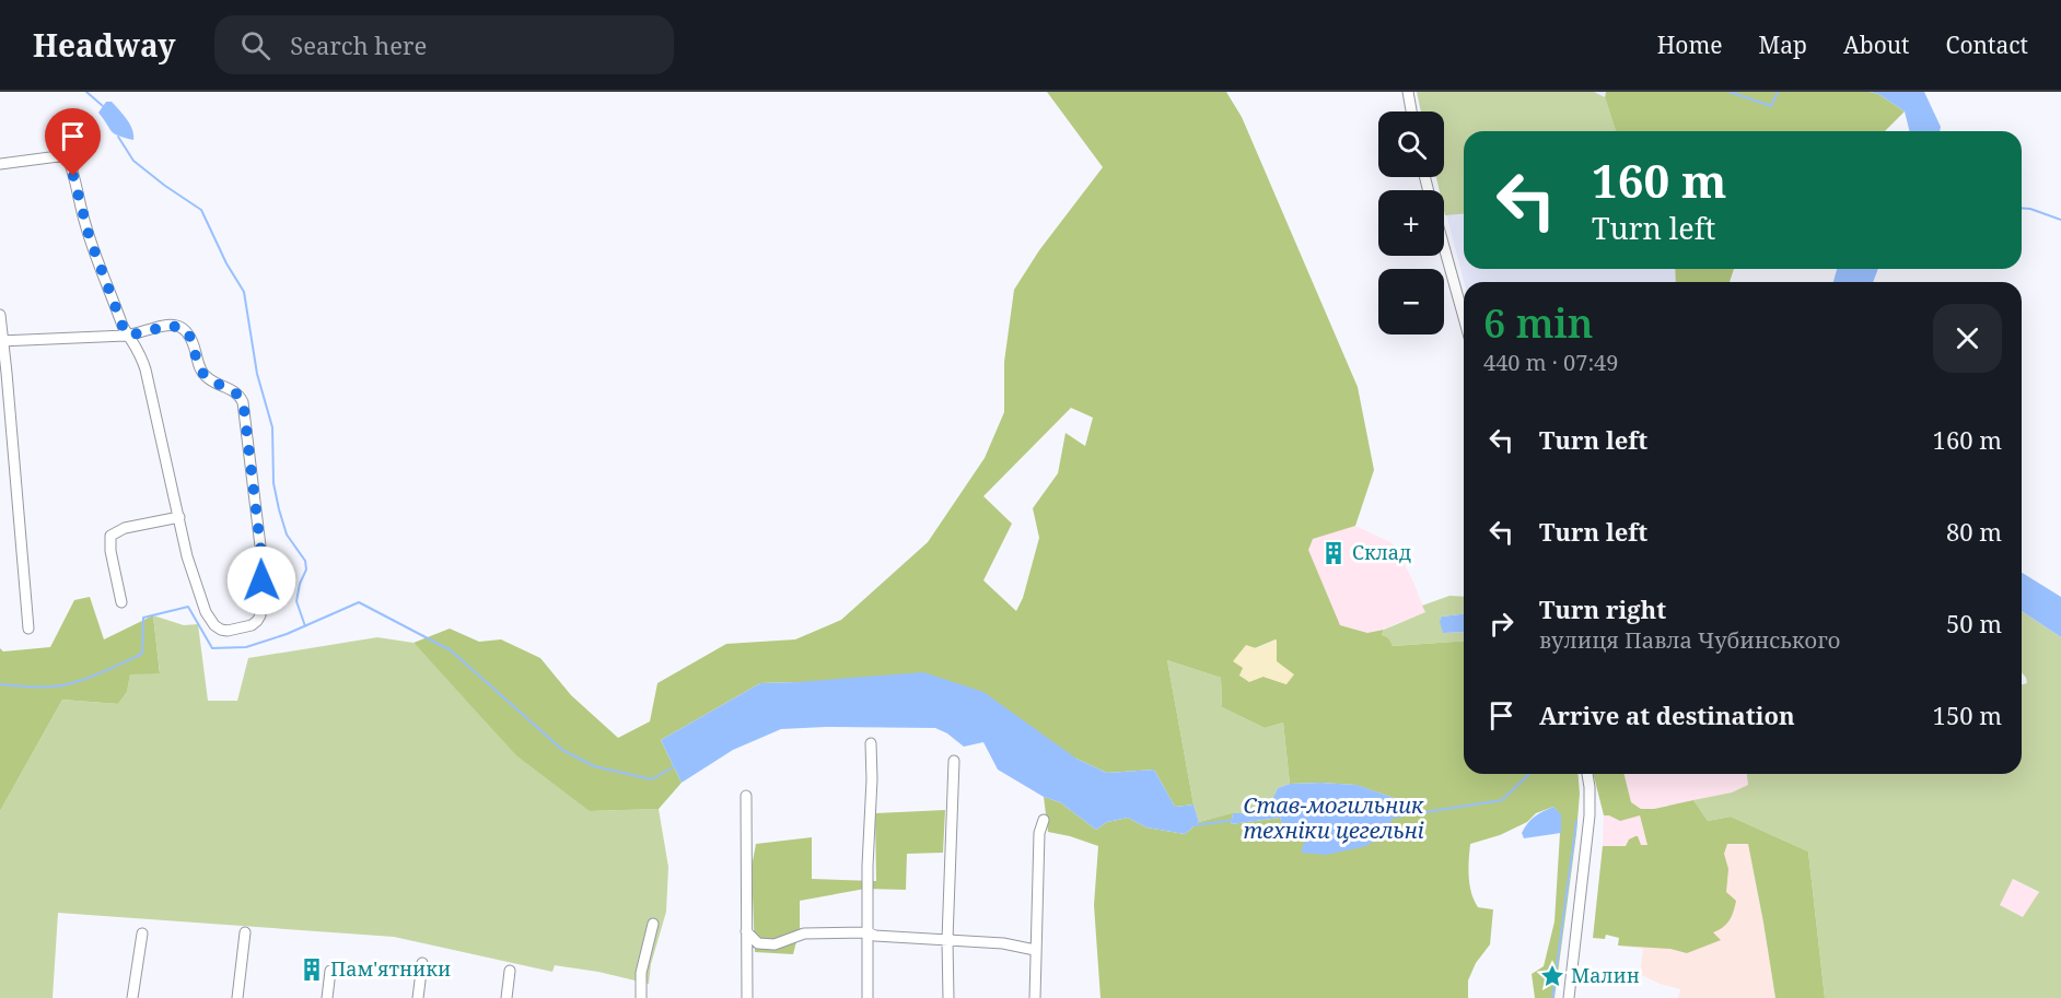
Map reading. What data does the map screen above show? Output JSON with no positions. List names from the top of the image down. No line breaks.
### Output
{"water":["Став-могильник техніки цегельні"],"places":{"building":["Склад","Пам'ятники"],"place":["Малин"]},"page":{"header":"Headway","search":"Search here","nav":["Home","Map","About","Contact"],"map_buttons":["+","−"],"turn":["160 m","Turn left"],"heading":["6 min","440 m · 07:49"],"list":[{"name":"Turn left","value":"160 m"},{"name":"Turn left","value":"80 m"},{"name":"Turn right","note":"вулиця Павла Чубинського","value":"50 m"},{"name":"Arrive at destination","value":"150 m"}]}}
